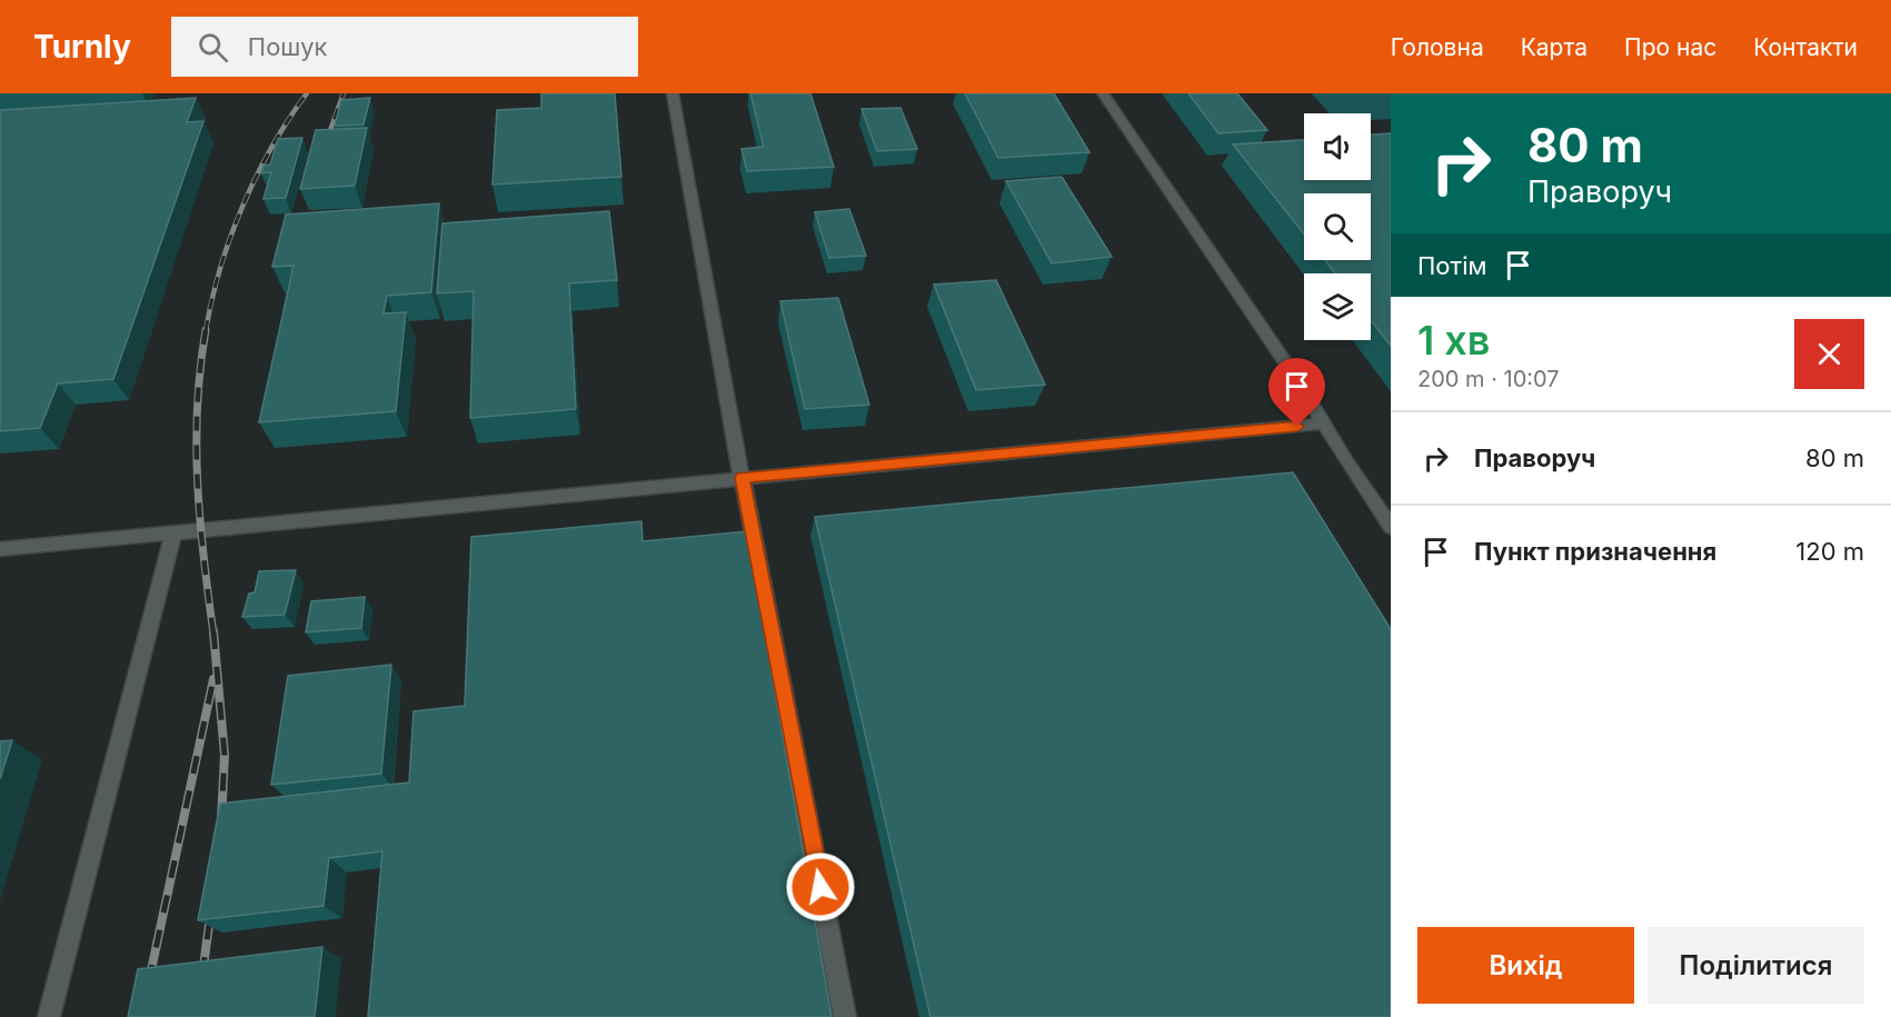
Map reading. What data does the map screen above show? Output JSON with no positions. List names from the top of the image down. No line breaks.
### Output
{"page":{"header":"Turnly","search":"Пошук","nav":["Головна","Карта","Про нас","Контакти"],"turn":["80 m","Праворуч"],"then":"Потім","heading":["1 хв","200 m · 10:07"],"list":[{"name":"Праворуч","value":"80 m"},{"name":"Пункт призначення","value":"120 m"}],"buttons":["Вихід","Поділитися"]}}
